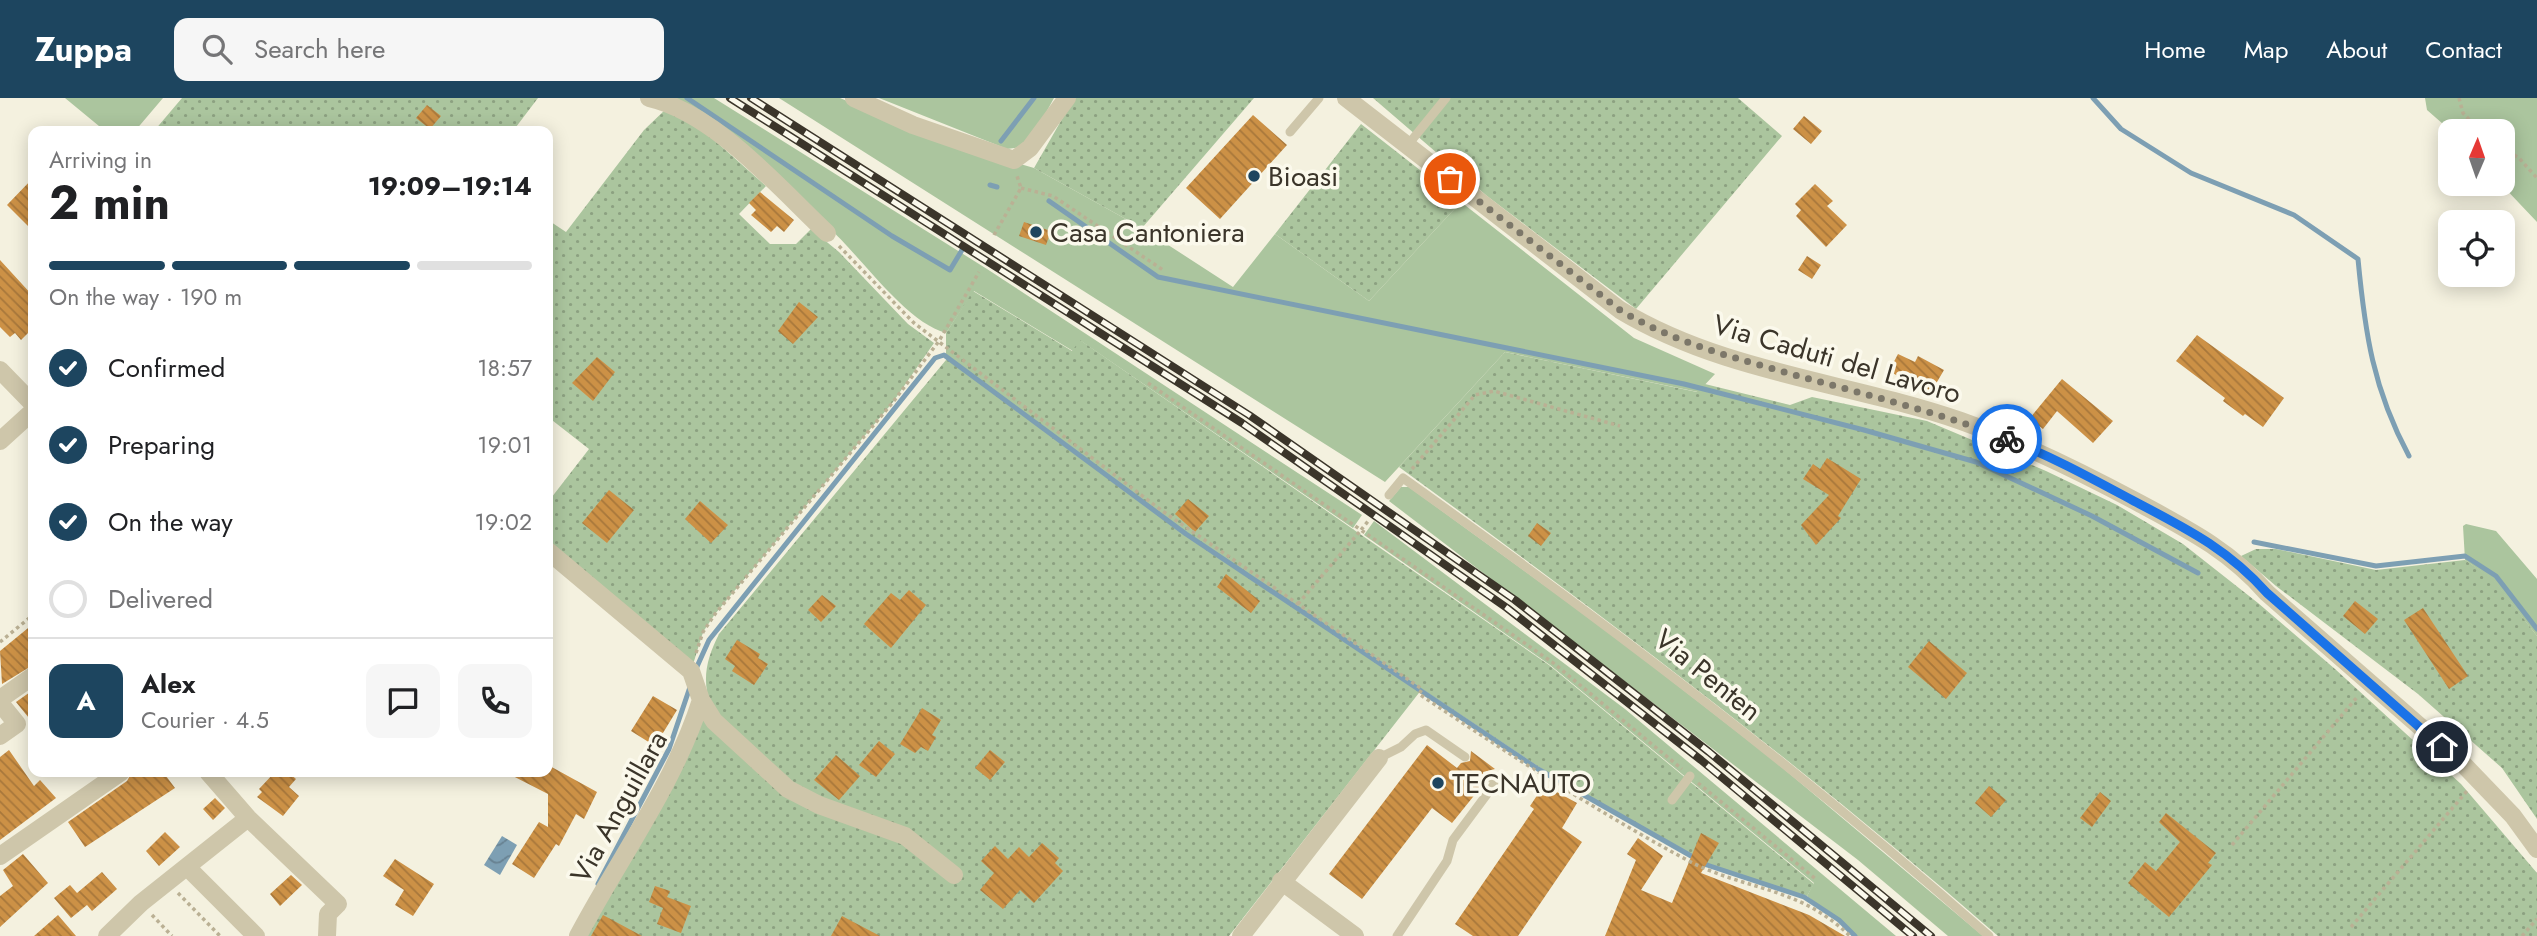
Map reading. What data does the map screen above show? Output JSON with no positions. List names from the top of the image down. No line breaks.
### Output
{"streets":{"street":["Via Caduti del Lavoro","Via Anguillara"],"lane":["Via Penten"]},"places":["Bioasi","Casa Cantoniera","TECNAUTO"],"north":"top","page":{"header":"Zuppa","search":"Search here","nav":["Home","Map","About","Contact"],"heading":["2 min","Arriving in","19:09–19:14"],"panel":["Alex","Courier · 4.5"],"bar":"On the way · 190 m","list":[["Confirmed","18:57"],["Preparing","19:01"],["On the way","19:02"],"Delivered"],"round":"A"}}
